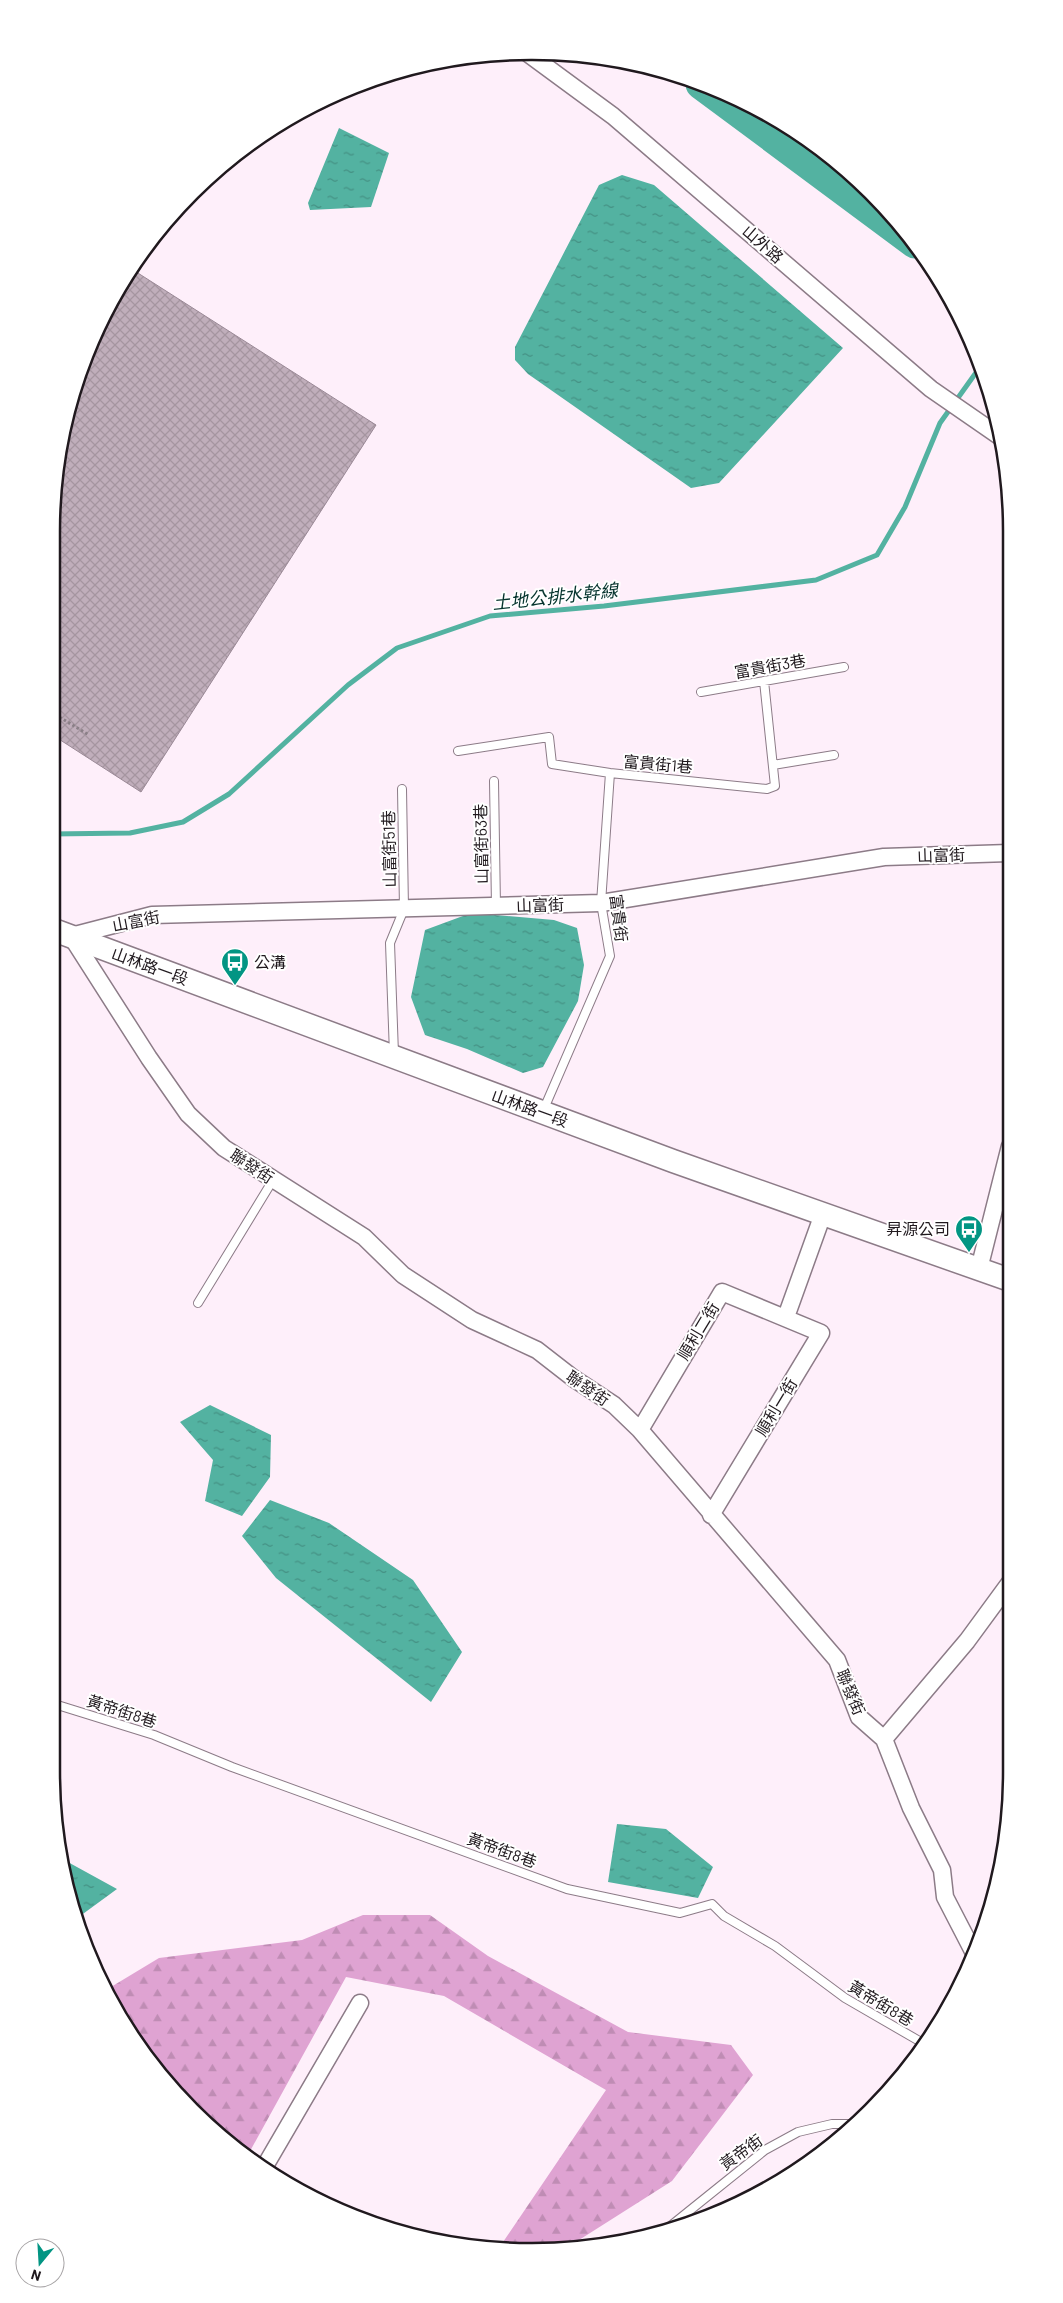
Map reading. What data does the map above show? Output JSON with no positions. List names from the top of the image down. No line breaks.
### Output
{"streets":{"main road":["山林路一段"],"street":["山外路","山富街","聯發街","順利二街","順利一街"],"lane":["富貴街3巷","富貴街1巷","山富街63巷","山富街51巷","富貴街","黃帝街8巷","黃帝街"]},"crossings":[["富貴街3巷","富貴街1巷"],["富貴街1巷","富貴街"],["山富街63巷","山富街"],["山富街51巷","山富街"],["山富街","富貴街"],["山富街","山林路一段"],["山富街","聯發街"],["富貴街","山林路一段"],["山林路一段","聯發街"],["聯發街","順利二街"],["聯發街","順利一街"],["順利二街","順利一街"]],"water":["土地公排水幹線"],"places":{"bus stop":["公溝","昇源公司"]},"north":"bottom"}
